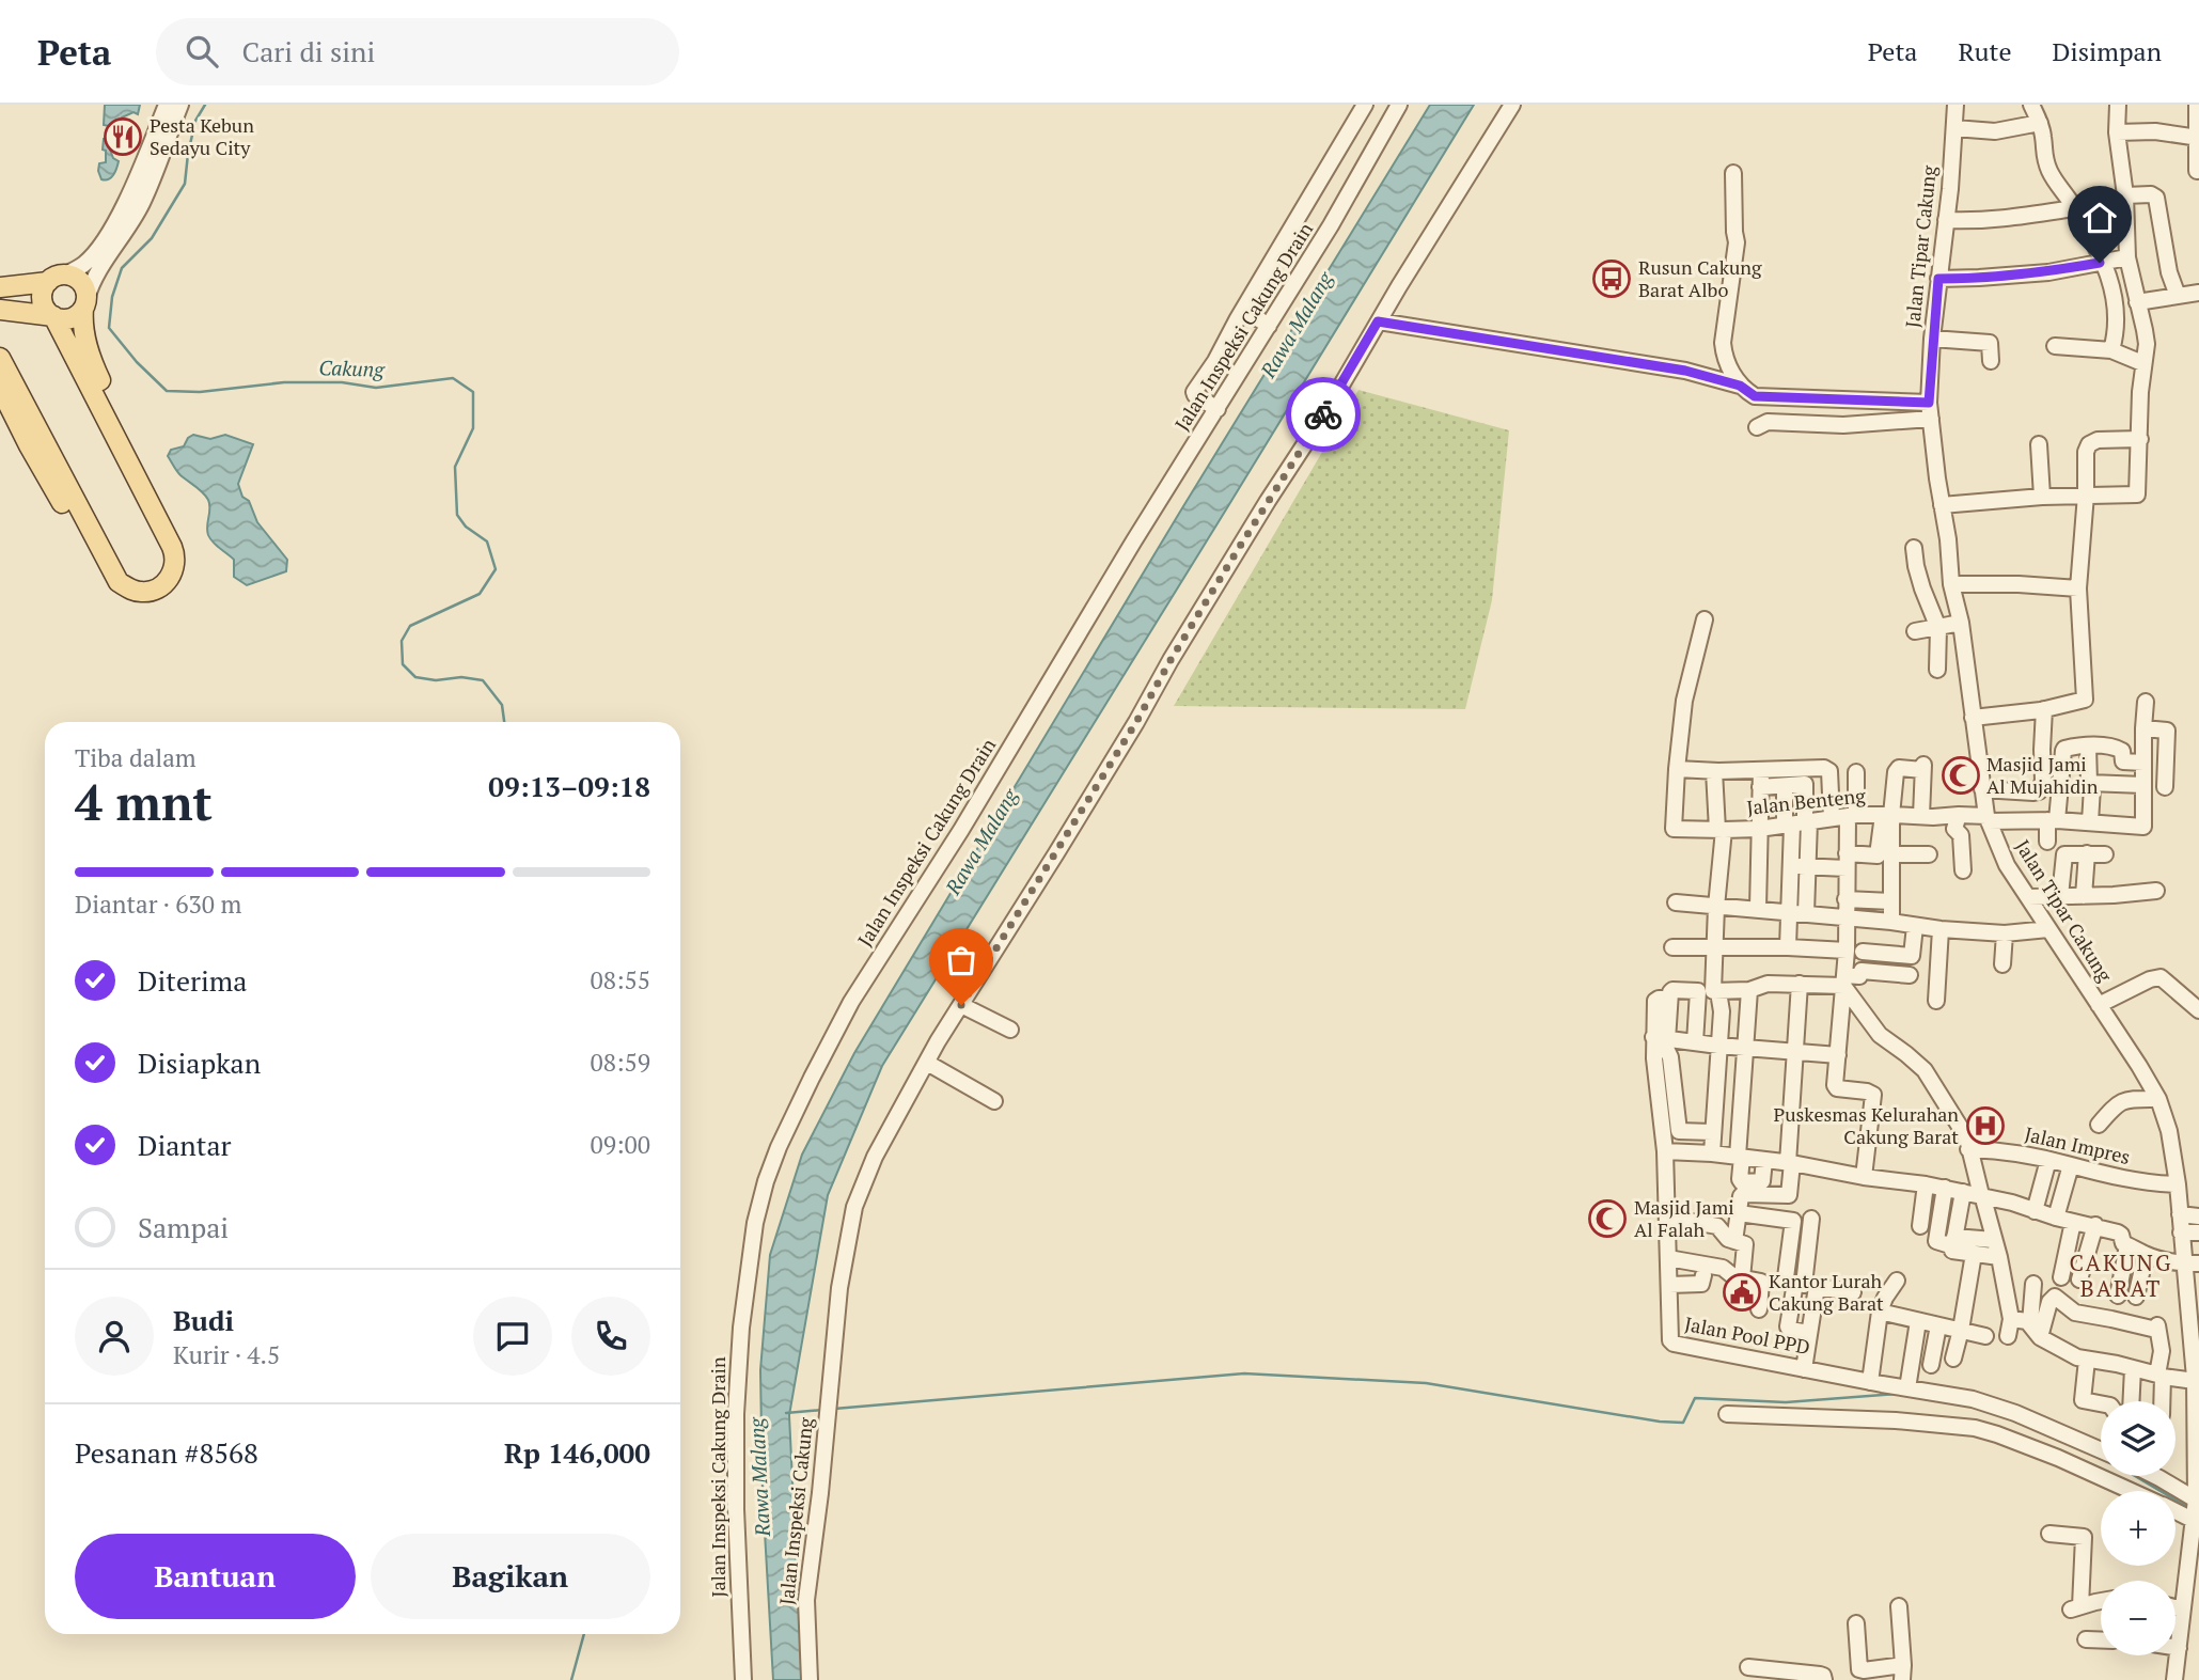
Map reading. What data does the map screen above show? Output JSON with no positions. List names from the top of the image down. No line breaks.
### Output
{"streets":{"street":["Jalan Tipar Cakung","Jalan Inspeksi Cakung Drain","Jalan Benteng","Jalan Impres","Jalan Pool PPD","Jalan Inspeksi Cakung"]},"crossings":[["Jalan Tipar Cakung","Jalan Benteng"],["Jalan Tipar Cakung","Jalan Impres"]],"districts":["CAKUNG BARAT"],"water":["Rawa Malang","Cakung"],"places":{"restaurant":["Pesta Kebun Sedayu City"],"bus stop":["Rusun Cakung Barat Albo"],"mosque":["Masjid Jami Al Mujahidin","Masjid Jami Al Falah"],"hospital":["Puskesmas Kelurahan Cakung Barat"],"public building":["Kantor Lurah Cakung Barat"]},"page":{"header":"Peta","search":"Cari di sini","nav":["Peta","Rute","Disimpan"],"heading":["4 mnt","Tiba dalam","09:13–09:18"],"panel":["Budi","Kurir · 4.5","Pesanan #8568","Rp 146,000"],"bar":"Diantar · 630 m","list":[["Diterima","08:55"],["Disiapkan","08:59"],["Diantar","09:00"],"Sampai"],"map_buttons":["+","−"],"buttons":["Bantuan","Bagikan"]}}
